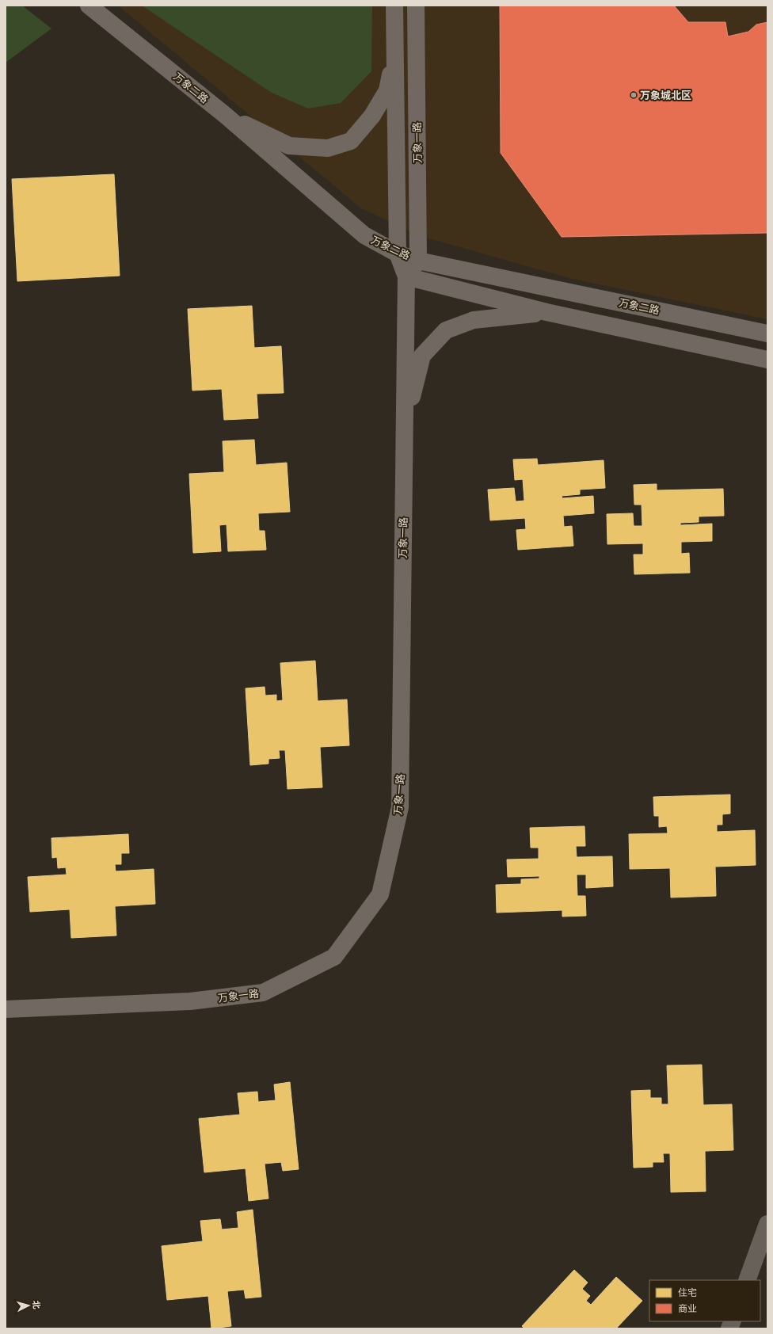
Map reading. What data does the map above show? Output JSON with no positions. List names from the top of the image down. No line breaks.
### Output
{"streets":{"street":["万象二路","万象一路"]},"crossings":[["万象二路","万象一路"]],"places":["万象城北区"],"legend":["住宅","商业"],"north":"right"}
